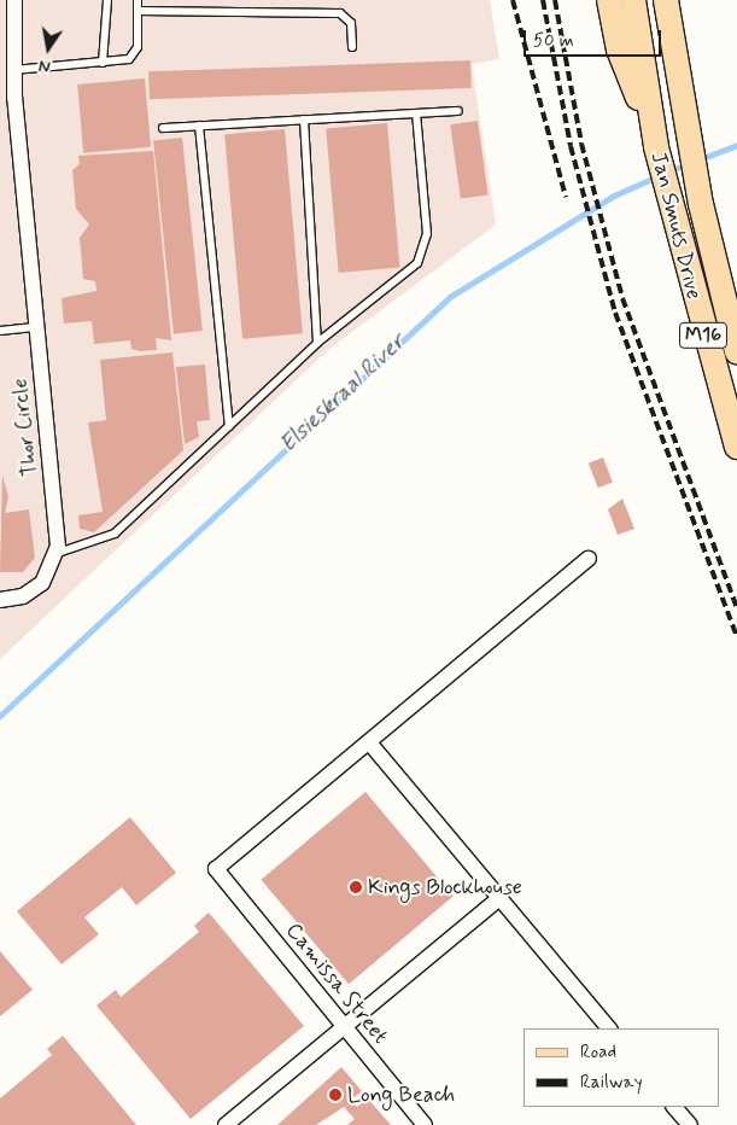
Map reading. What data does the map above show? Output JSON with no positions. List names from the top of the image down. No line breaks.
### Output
{"streets":{"main road":["Jan Smuts Drive","M16"],"street":["Thor Circle","Camissa Street"]},"water":["Elsieskraal River"],"places":["Kings Blockhouse","Long Beach"],"legend":["Road","Railway"],"scale_bar":"50 m","north":"bottom"}
